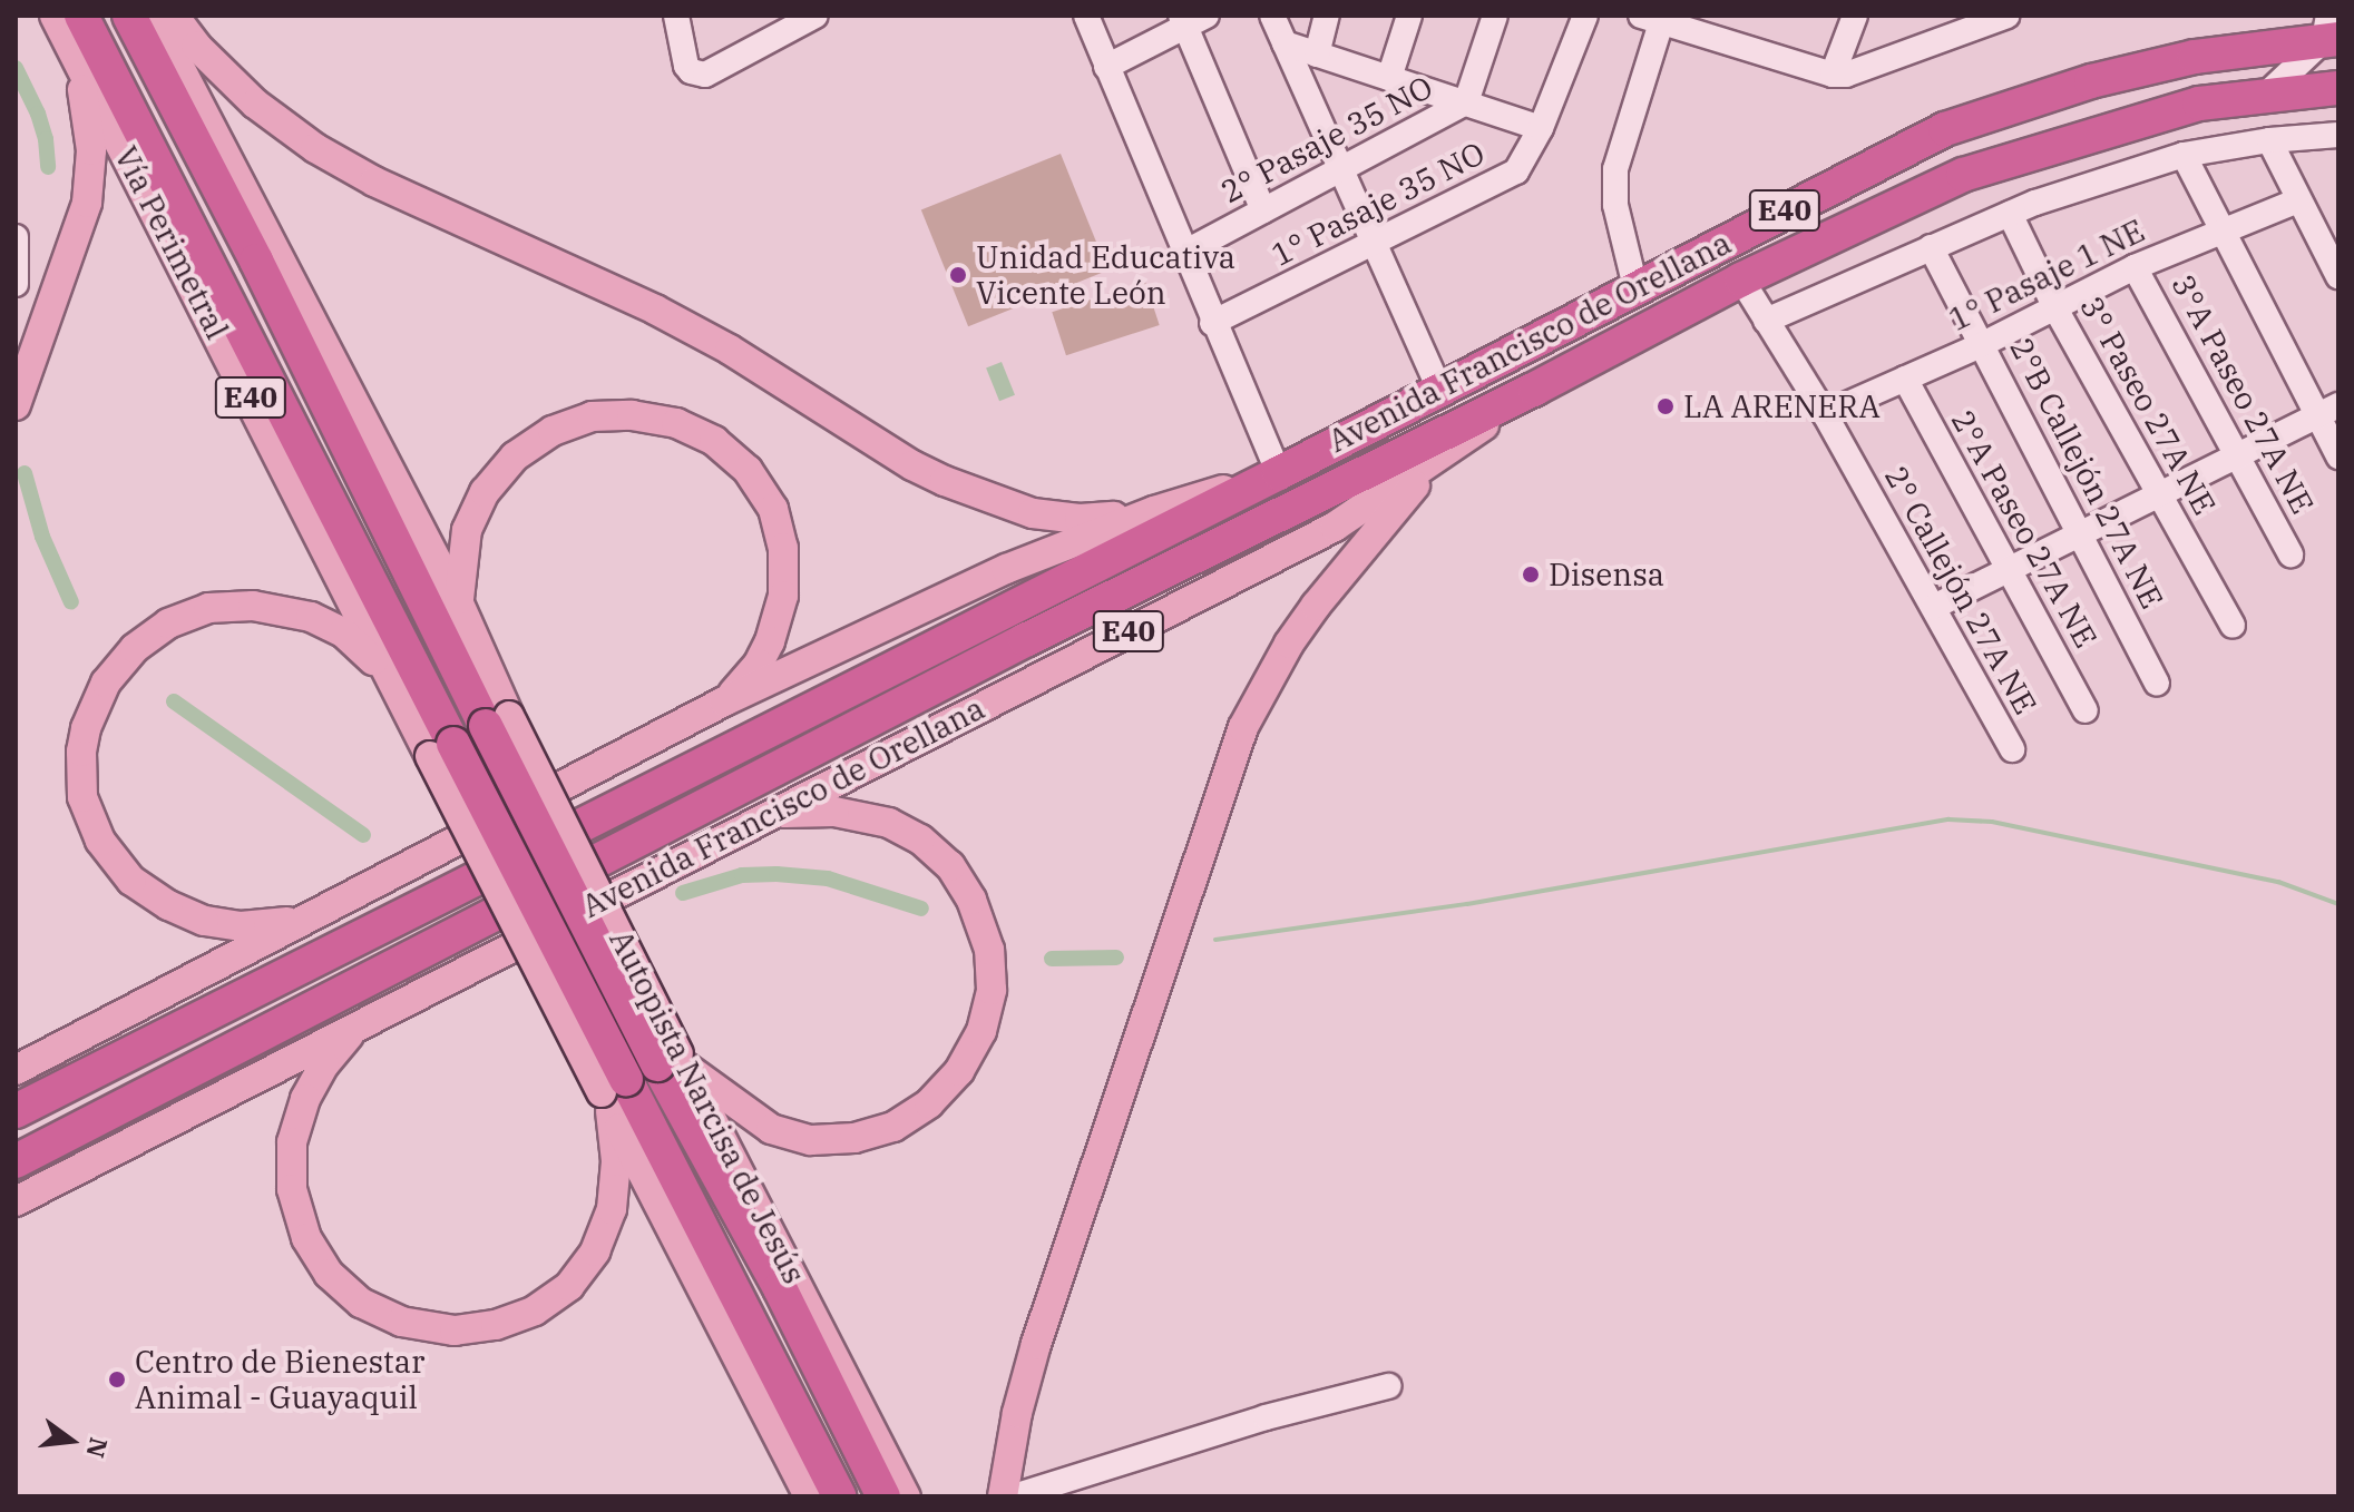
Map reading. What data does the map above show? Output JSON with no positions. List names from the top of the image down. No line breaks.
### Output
{"streets":{"highway":["E40","Vía Perimetral","Avenida Francisco de Orellana","Autopista Narcisa de Jesús"],"street":["2° Pasaje 35 NO","1° Pasaje 35 NO","1° Pasaje 1 NE","3°A Paseo 27A NE","3° Paseo 27A NE","2°B Callejón 27A NE","2°A Paseo 27A NE","2° Callejón 27A NE"]},"crossings":[["Vía Perimetral","Autopista Narcisa de Jesús"],["1° Pasaje 1 NE","3°A Paseo 27A NE"],["1° Pasaje 1 NE","3° Paseo 27A NE"],["1° Pasaje 1 NE","2°B Callejón 27A NE"],["1° Pasaje 1 NE","2°A Paseo 27A NE"],["1° Pasaje 1 NE","2° Callejón 27A NE"],["Avenida Francisco de Orellana","2° Callejón 27A NE"]],"places":["Unidad Educativa Vicente León","LA ARENERA","Disensa","Centro de Bienestar Animal - Guayaquil"],"north":"right"}
